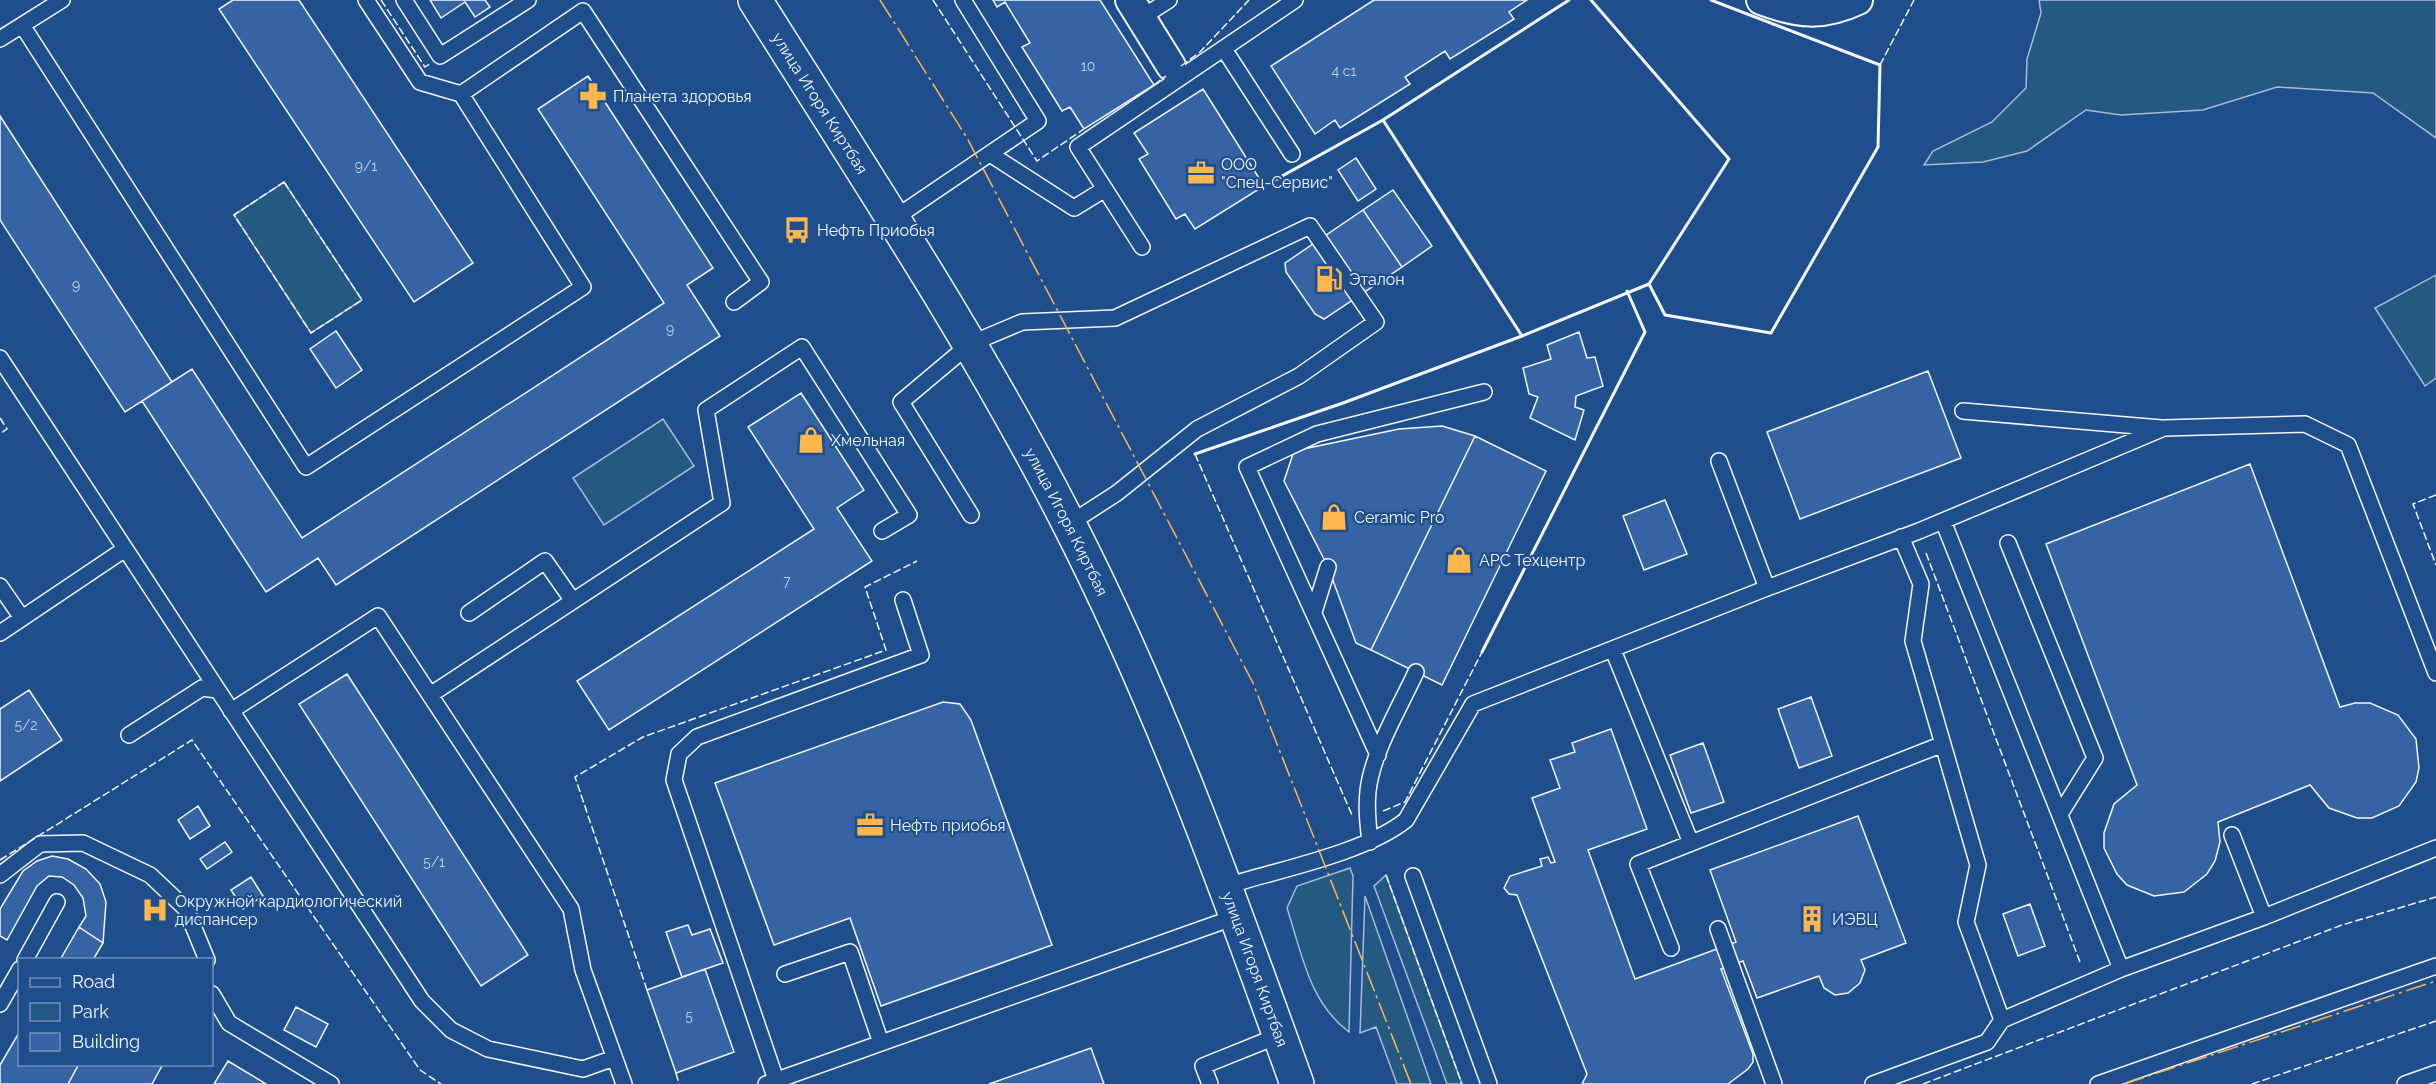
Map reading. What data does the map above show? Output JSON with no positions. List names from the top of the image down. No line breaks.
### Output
{"streets":{"main road":["улица Игоря Киртбая"]},"places":{"pharmacy":["Планета здоровья"],"office":["ООО \"Спец-Сервис\"","Нефть приобья"],"bus stop":["Нефть Приобья"],"fuel station":["Эталон"],"shop":["Хмельная","Ceramic Pro","АРС Техцентр"],"hospital":["Окружной кардиологический диспансер"],"building":["ИЭВЦ"]},"house_numbers":["10","4 с1","9/1","9","9","7","5/2","5/1","5"],"legend":["Road","Park","Building"]}
